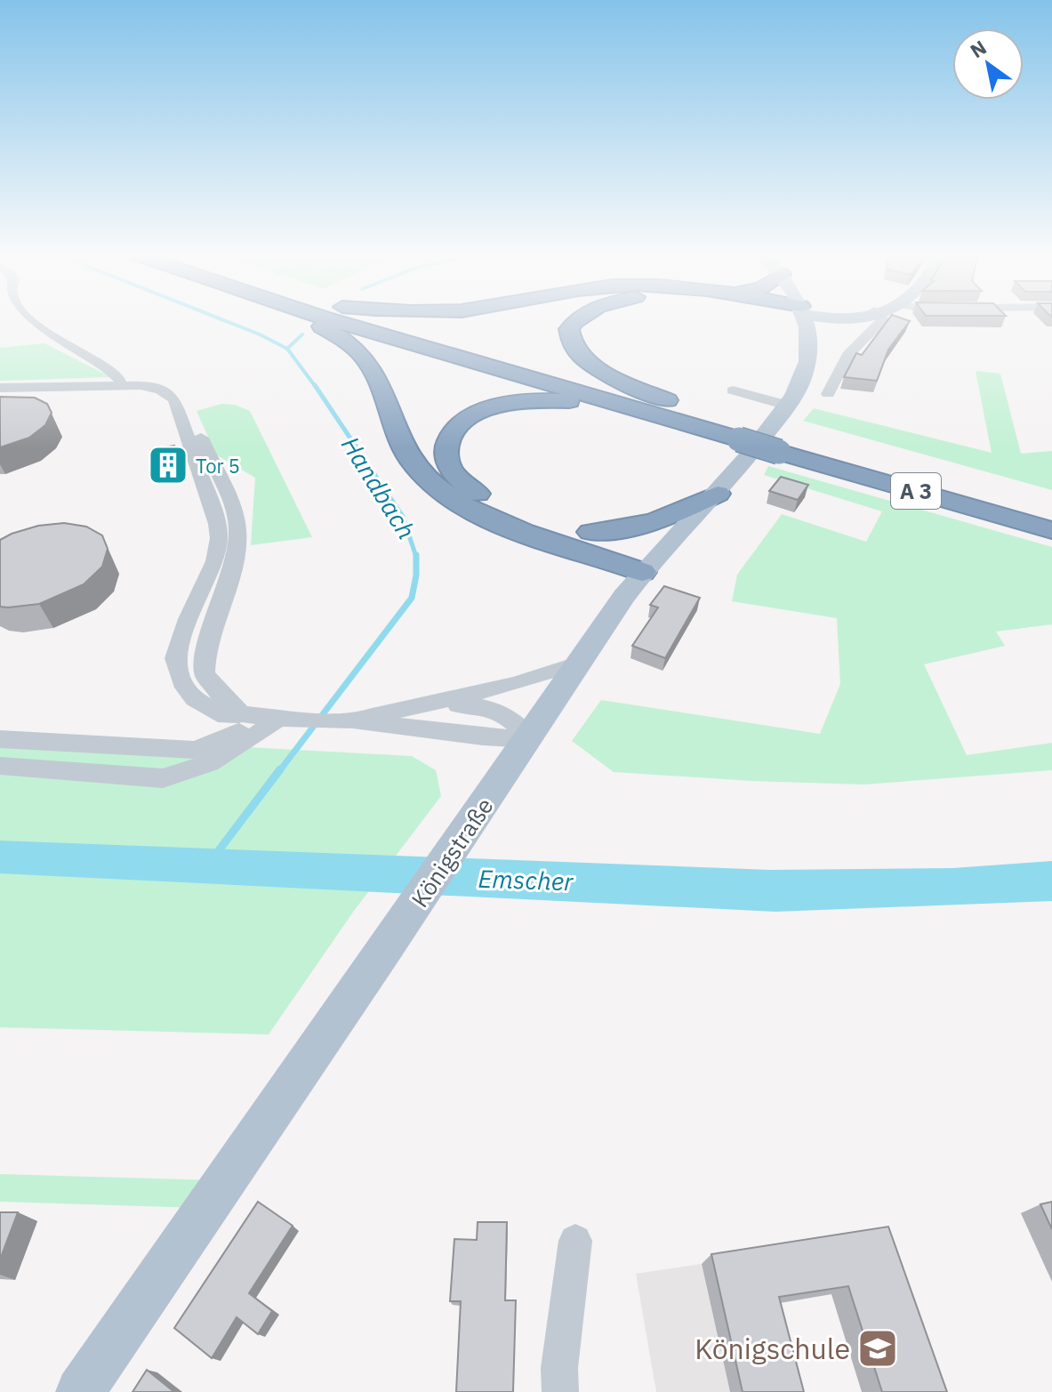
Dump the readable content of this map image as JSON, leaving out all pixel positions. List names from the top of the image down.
{
  "streets": {
    "highway": ["A 3"],
    "main road": ["Königstraße"]
  },
  "water": ["Handbach", "Emscher"],
  "places": {
    "building": ["Tor 5"],
    "school or university": ["Königschule"]
  },
  "north": "top left"
}
